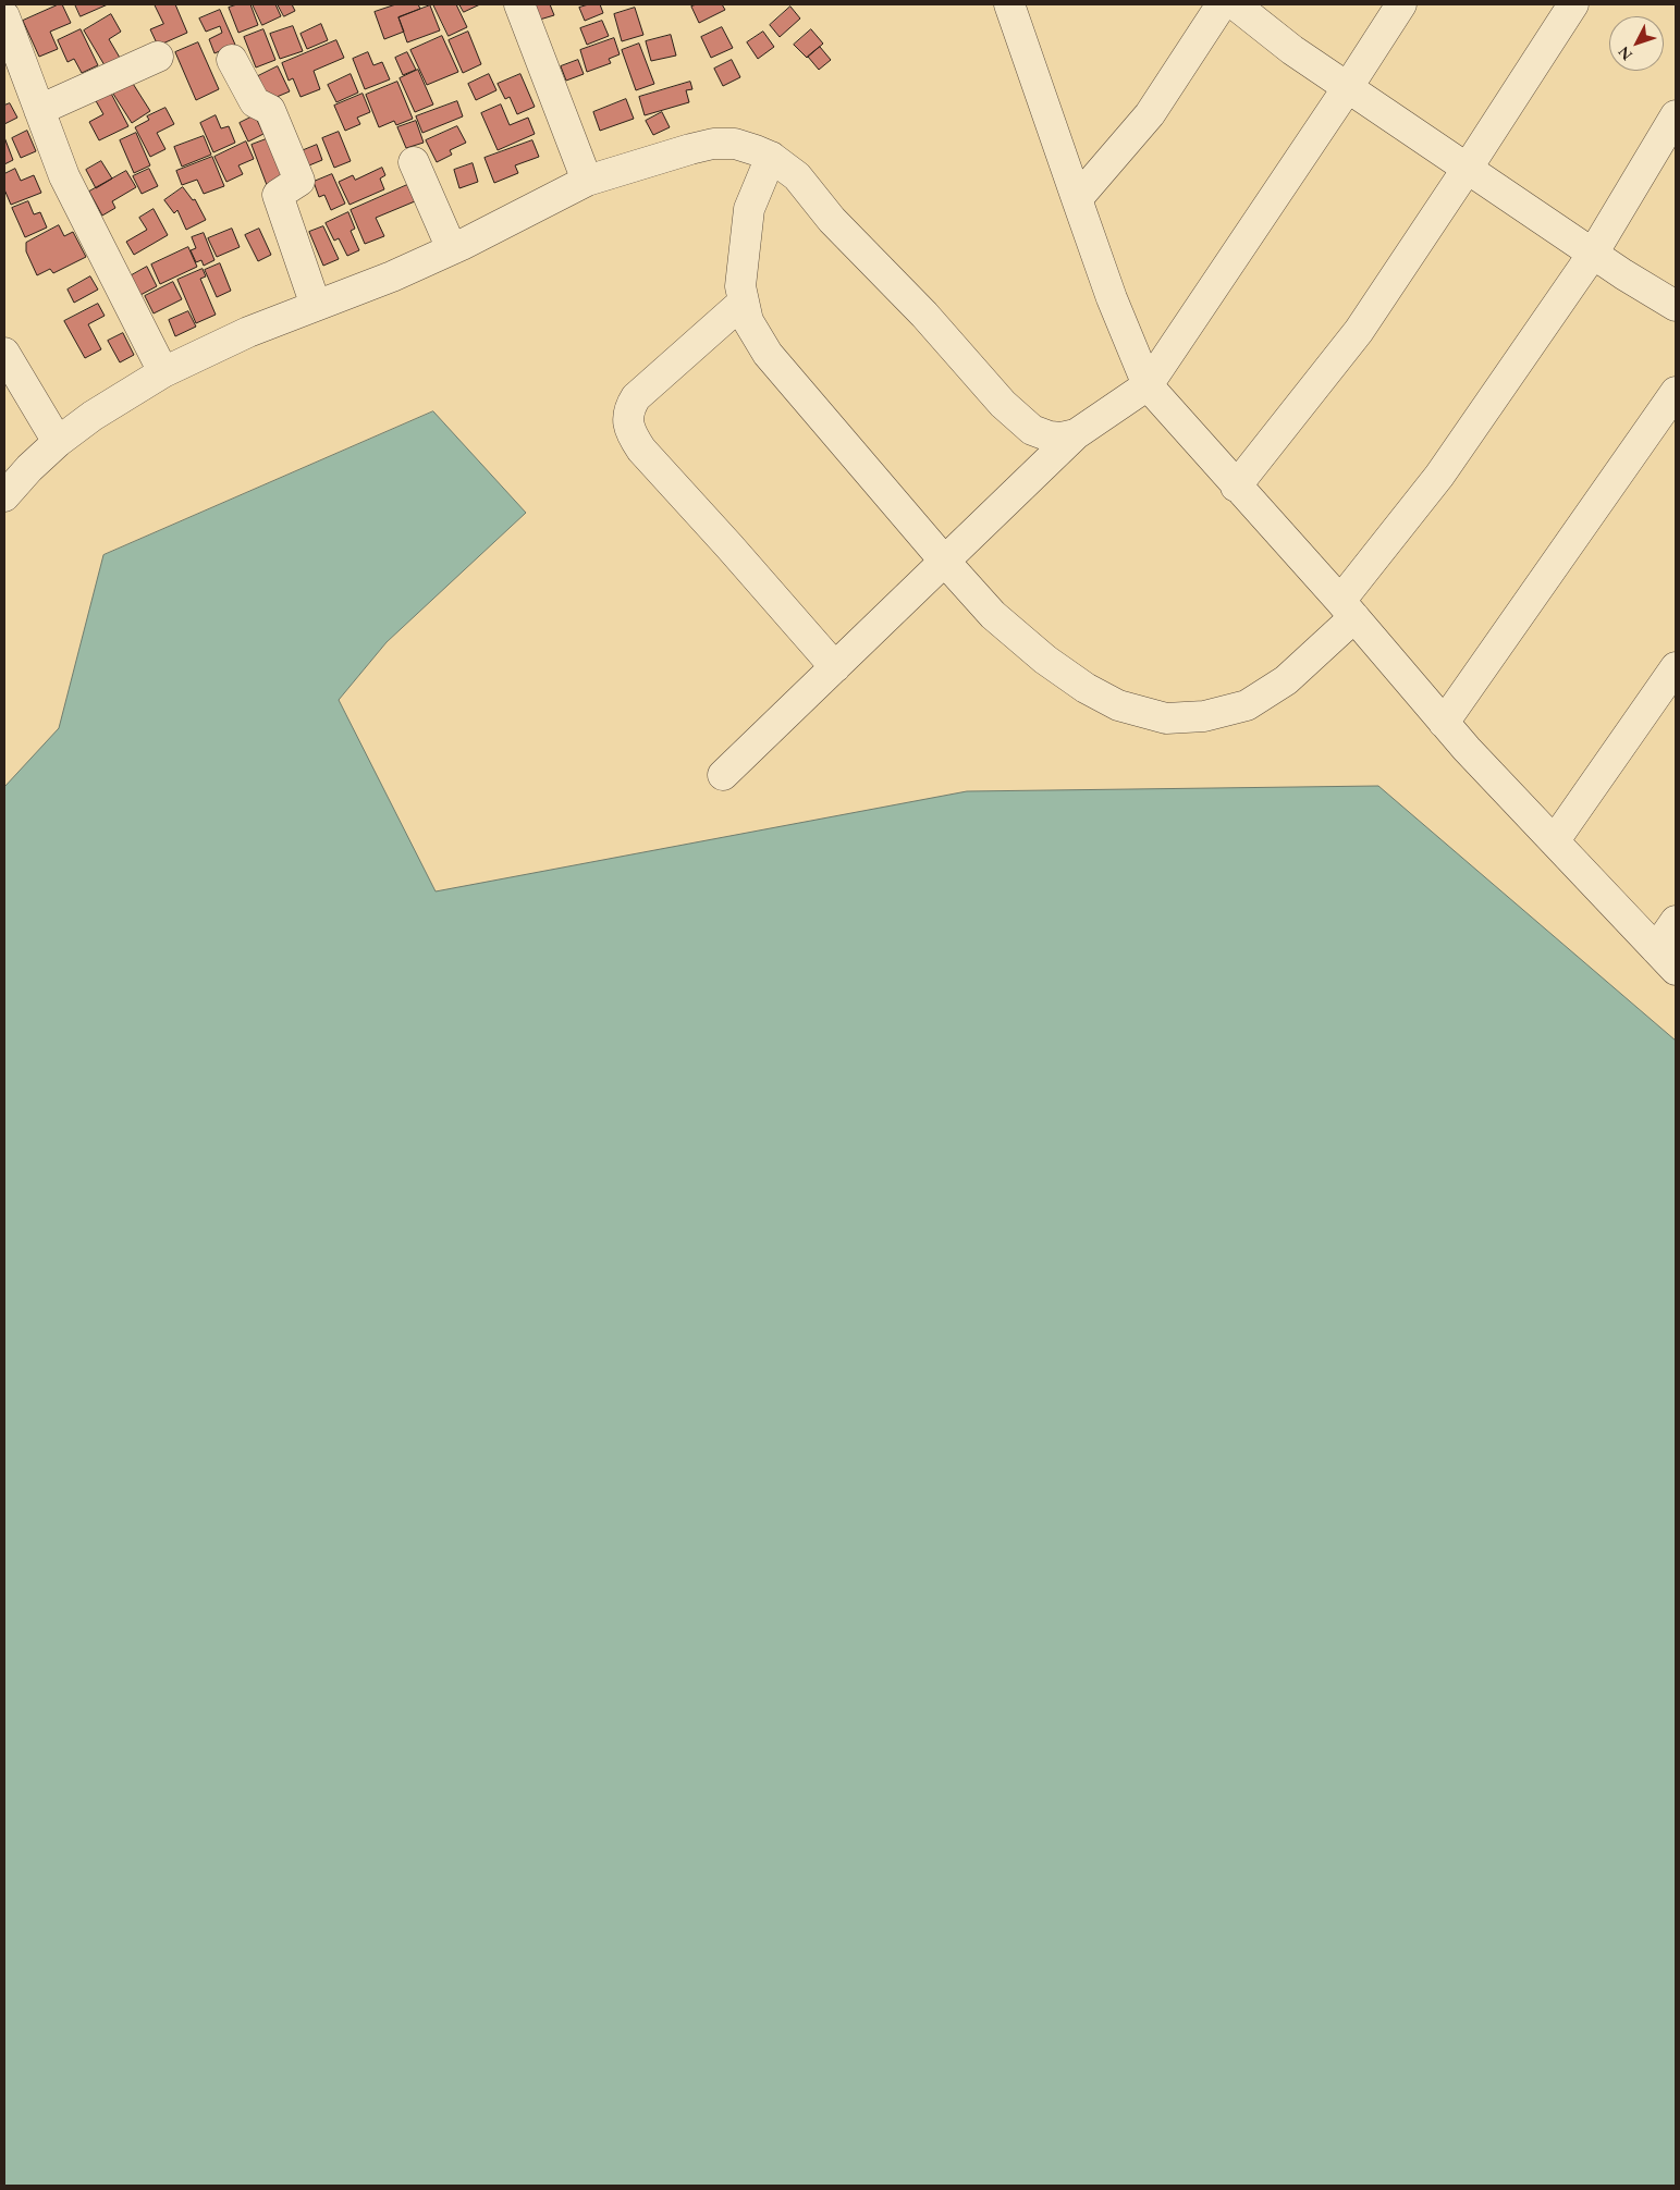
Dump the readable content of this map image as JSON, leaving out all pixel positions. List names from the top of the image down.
{
  "north": "bottom left"
}
